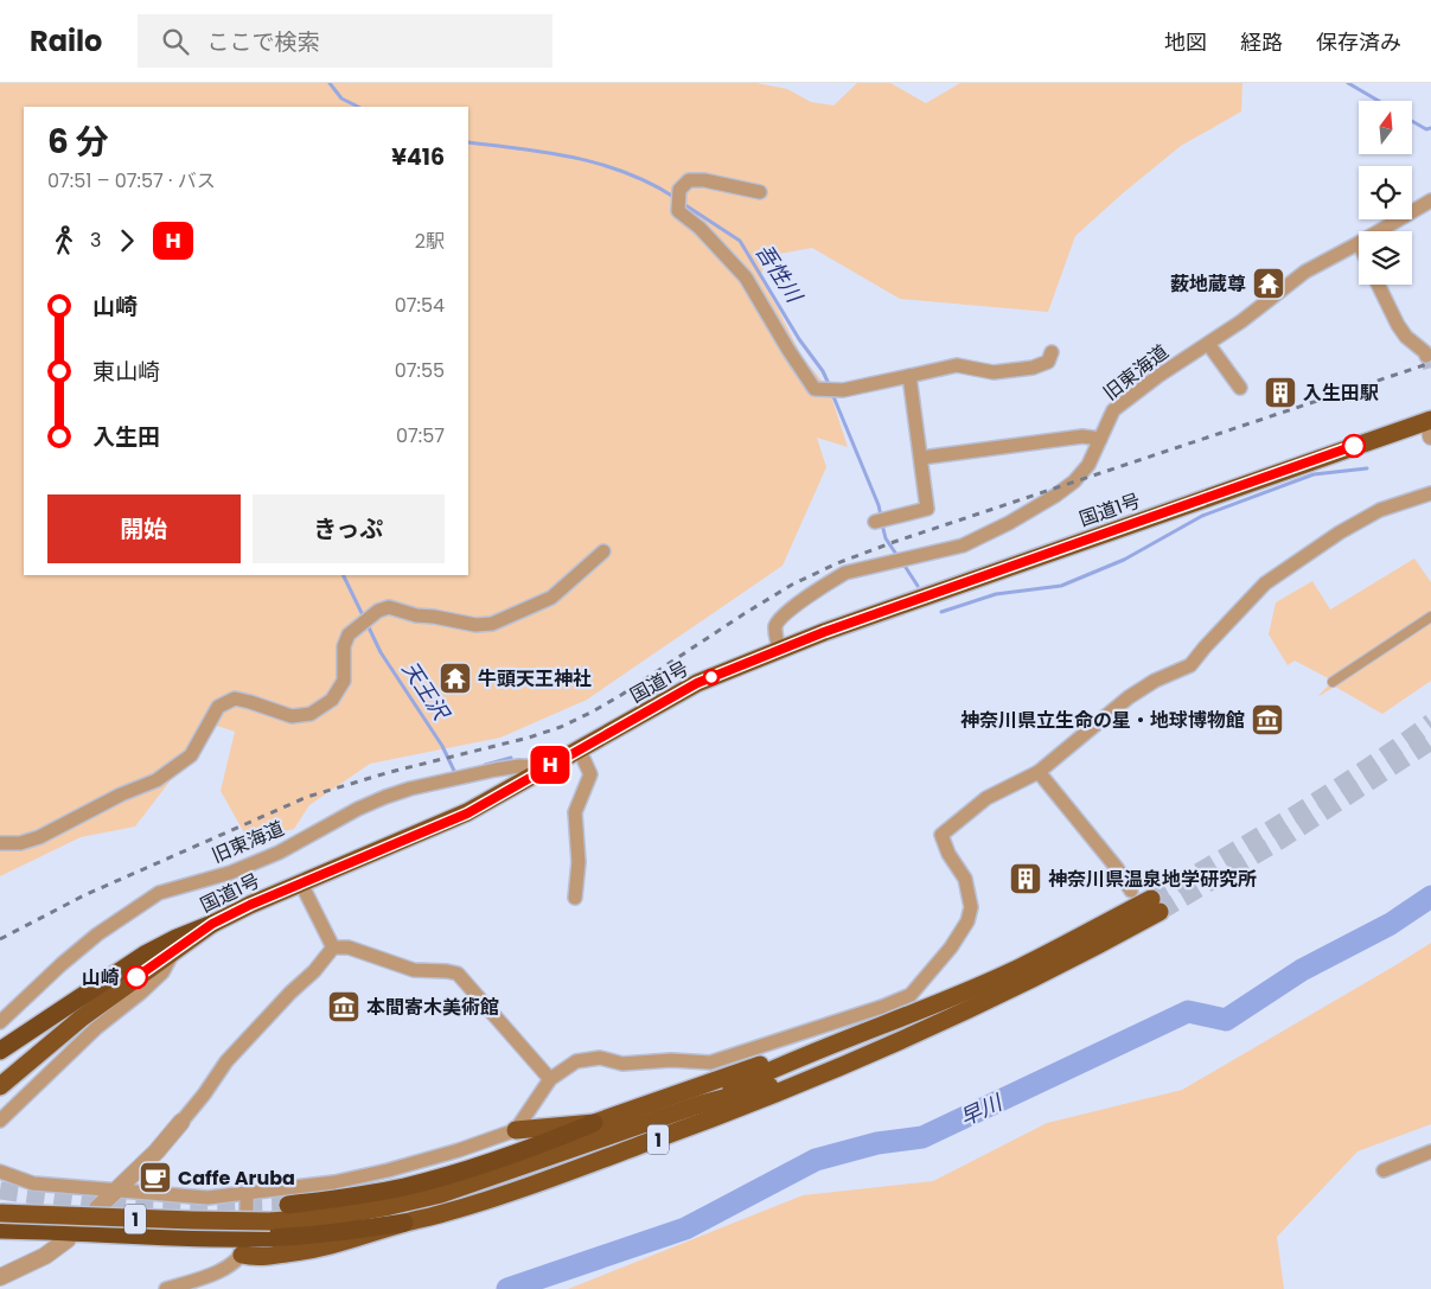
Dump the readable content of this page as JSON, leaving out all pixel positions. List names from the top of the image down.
{
  "streets": {
    "highway": ["国道1号", "1"],
    "street": ["旧東海道"]
  },
  "crossings": [
    ["旧東海道", "国道1号"]
  ],
  "water": ["吾性川", "天王沢", "早川"],
  "places": {
    "temple": ["薮地蔵尊", "牛頭天王神社"],
    "building": ["入生田駅", "神奈川県温泉地学研究所"],
    "museum": ["神奈川県立生命の星・地球博物館", "本間寄木美術館"],
    "other": ["山崎"],
    "cafe": ["Caffe Aruba"]
  },
  "lines": ["bus line H"],
  "north": "top",
  "page": {
    "header": "Railo",
    "search": "ここで検索",
    "nav": ["地図", "経路", "保存済み"],
    "on_map": "H",
    "heading": ["6 分", "07:51 – 07:57 · バス", "¥416"],
    "legs": ["3", "H", "2駅"],
    "list": [
      {
        "name": "山崎",
        "value": "07:54"
      },
      {
        "name": "東山崎",
        "value": "07:55"
      },
      {
        "name": "入生田",
        "value": "07:57"
      }
    ],
    "buttons": ["開始", "きっぷ"]
  }
}
